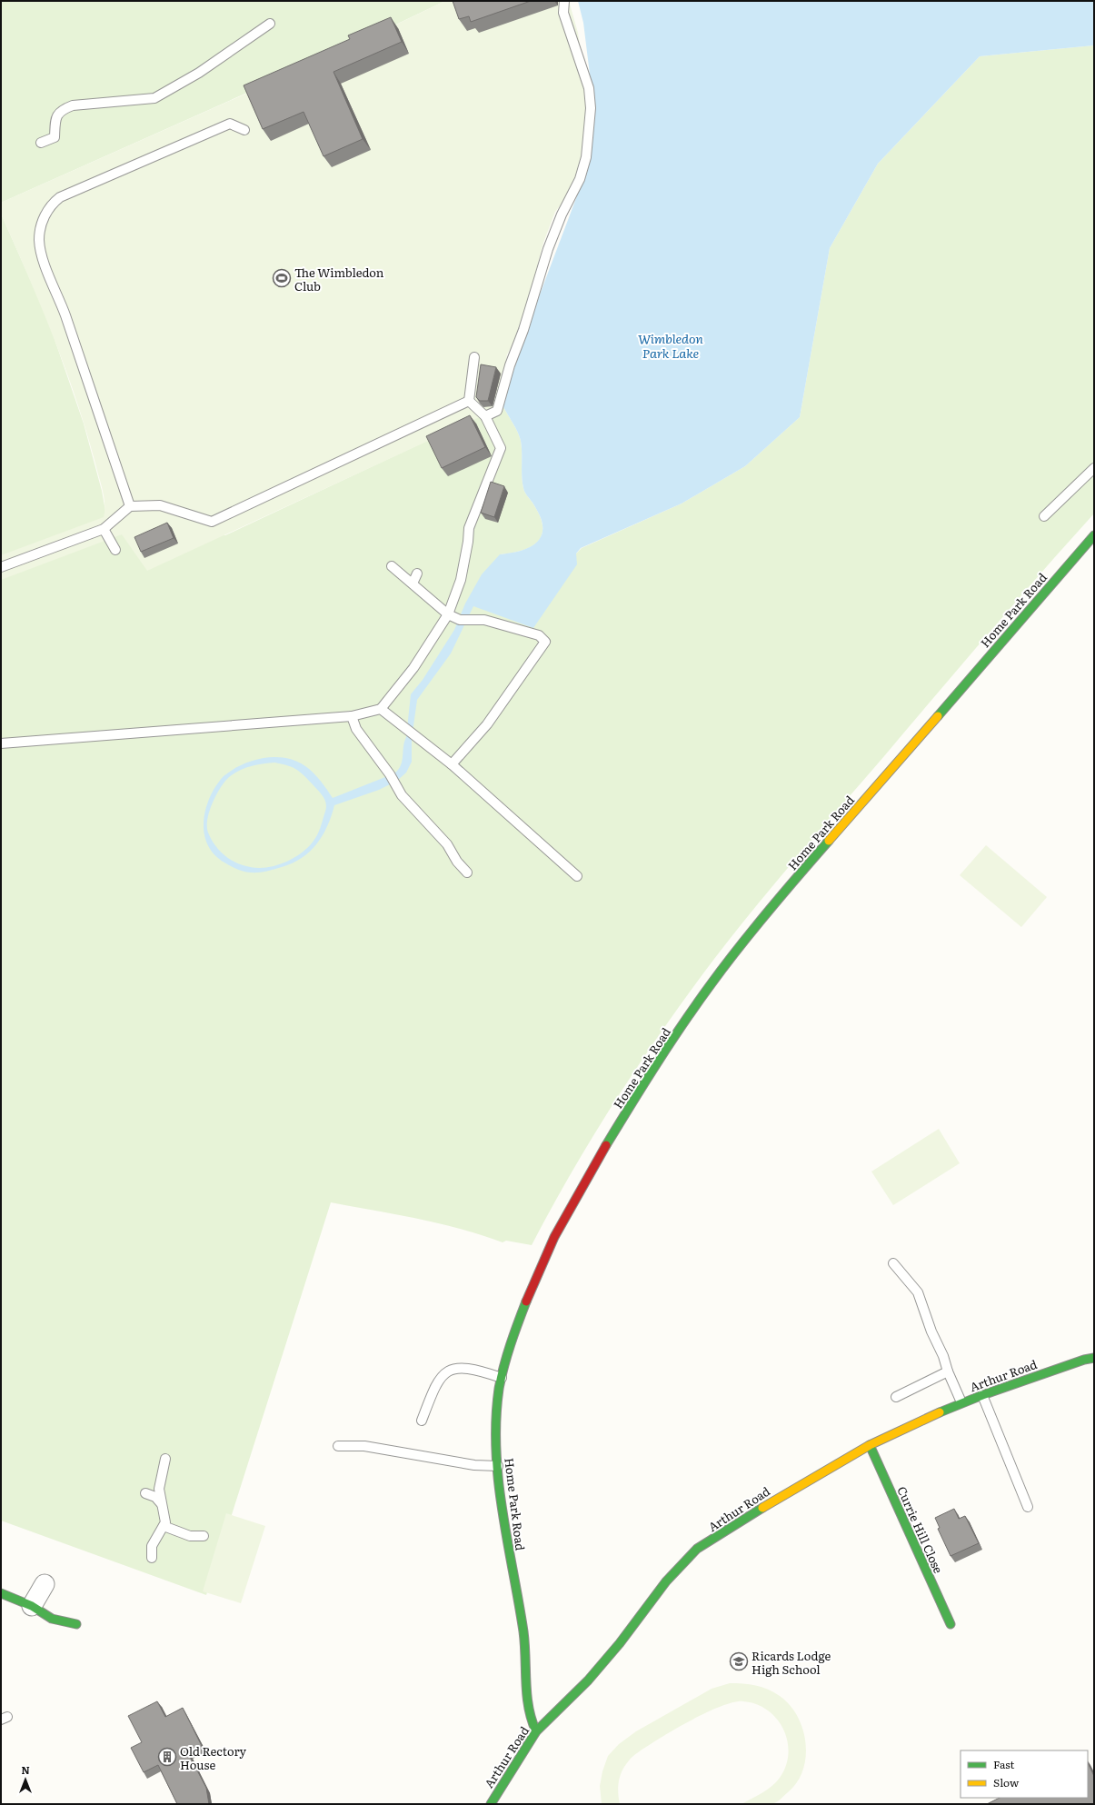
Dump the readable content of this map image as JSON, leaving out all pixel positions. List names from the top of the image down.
{
  "streets": {
    "street": ["Home Park Road", "Arthur Road", "Currie Hill Close"]
  },
  "crossings": [
    ["Home Park Road", "Arthur Road"],
    ["Arthur Road", "Currie Hill Close"]
  ],
  "water": ["Wimbledon Park Lake"],
  "places": {
    "sports": ["The Wimbledon Club"],
    "school or university": ["Ricards Lodge High School"],
    "building": ["Old Rectory House"]
  },
  "legend": ["Fast", "Slow"],
  "north": "top"
}
